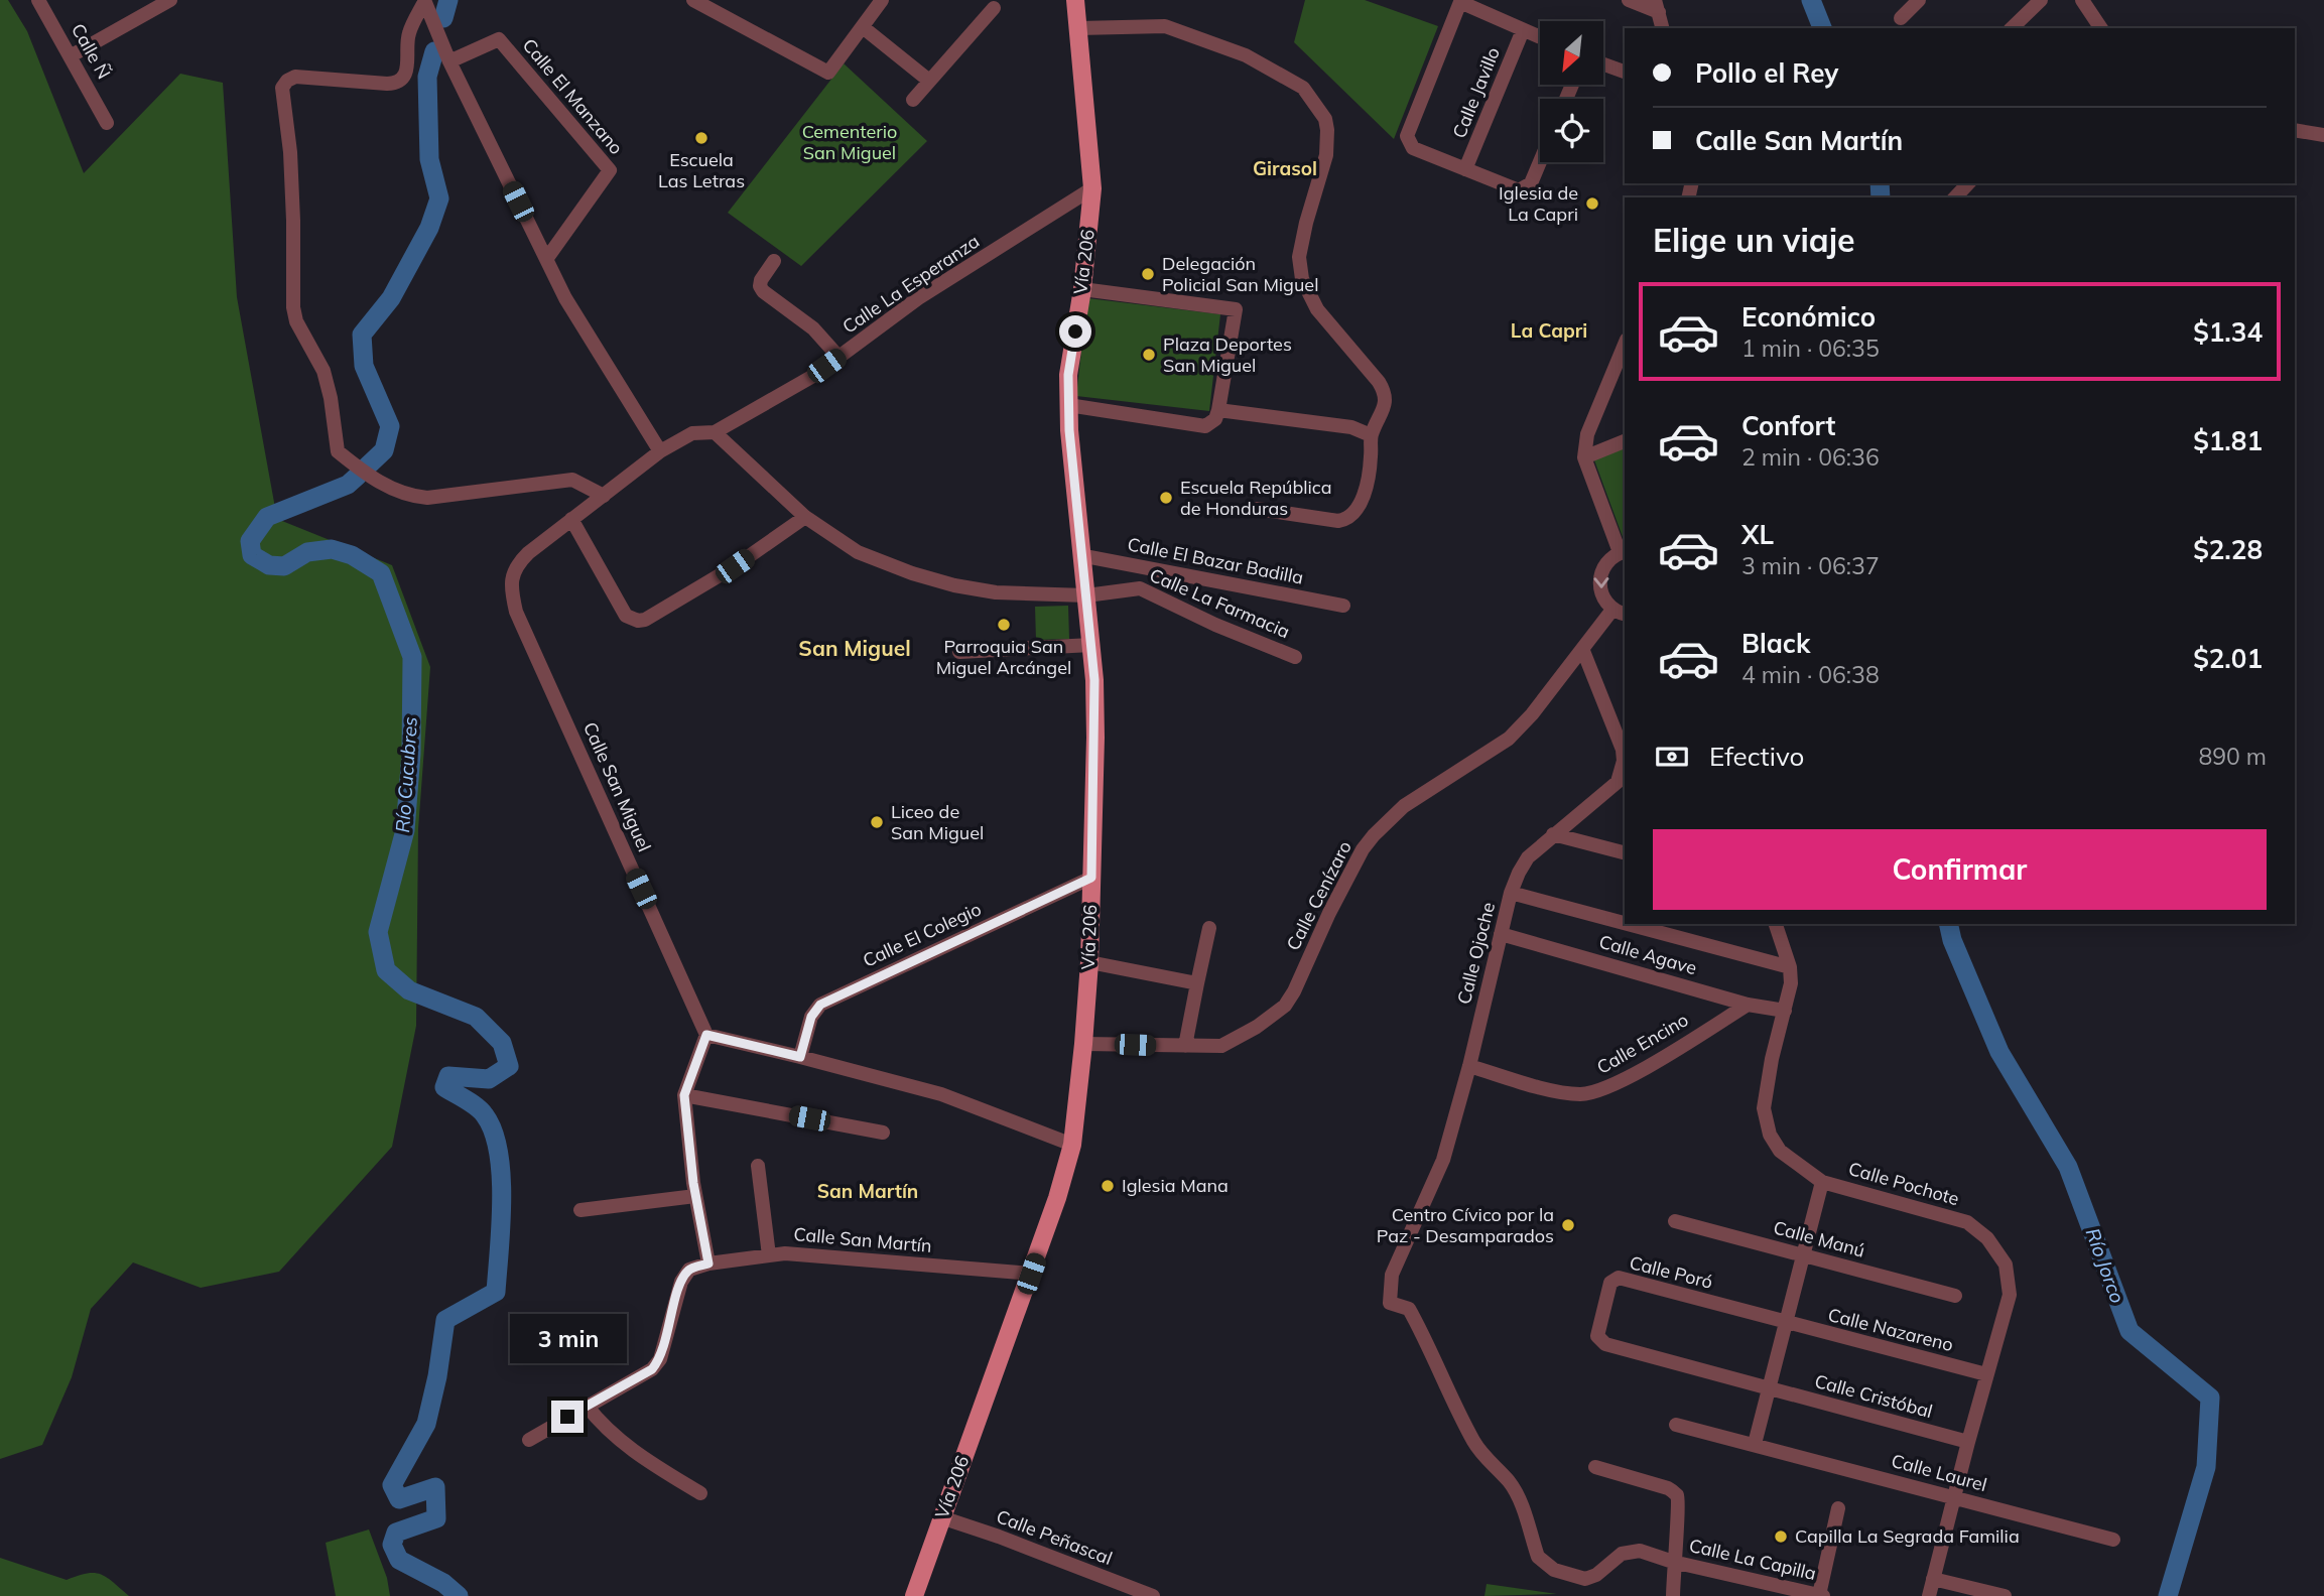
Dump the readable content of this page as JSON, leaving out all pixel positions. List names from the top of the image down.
{
  "streets": {
    "main road": ["Vía 206"],
    "street": [
      "Calle Ñ",
      "Calle Javillo",
      "Calle El Manzano",
      "Calle La Esperanza",
      "Calle El Bazar Badilla",
      "Calle La Farmacia",
      "Calle San Miguel",
      "Calle Cenízaro",
      "Calle El Colegio",
      "Calle Ojoche",
      "Calle Agave",
      "Calle Encino",
      "Calle Pochote",
      "Calle Manú",
      "Calle San Martín",
      "Calle Poró",
      "Calle Nazareno",
      "Calle Cristóbal",
      "Calle Laurel",
      "Calle Peñascal",
      "Calle La Capilla"
    ]
  },
  "crossings": [
    ["Vía 206", "Calle La Esperanza"],
    ["Vía 206", "Calle El Bazar Badilla"],
    ["Vía 206", "Calle La Farmacia"],
    ["Vía 206", "Calle Cenízaro"],
    ["Vía 206", "Calle El Colegio"],
    ["Vía 206", "Calle San Martín"],
    ["Vía 206", "Calle Peñascal"],
    ["Calle La Esperanza", "Calle La Farmacia"],
    ["Calle La Esperanza", "Calle San Miguel"],
    ["Calle Cenízaro", "Calle Ojoche"],
    ["Calle Ojoche", "Calle Agave"],
    ["Calle Ojoche", "Calle Encino"],
    ["Calle Ojoche", "Calle La Capilla"],
    ["Calle Agave", "Calle Encino"],
    ["Calle Agave", "Calle Pochote"],
    ["Calle Pochote", "Calle Nazareno"],
    ["Calle Pochote", "Calle Cristóbal"],
    ["Calle Pochote", "Calle Laurel"],
    ["Calle Poró", "Calle Nazareno"],
    ["Calle Poró", "Calle Cristóbal"]
  ],
  "districts": [
    "Girasol",
    "La Capri",
    "San Miguel",
    "San Martín"
  ],
  "water": ["Río Cucubres", "Río Jorco"],
  "parks": ["Cementerio San Miguel"],
  "places": [
    "Escuela Las Letras",
    "Iglesia de La Capri",
    "Delegación Policial San Miguel",
    "Plaza Deportes San Miguel",
    "Escuela República de Honduras",
    "Parroquia San Miguel Arcángel",
    "Liceo de San Miguel",
    "Iglesia Mana",
    "Centro Cívico por la Paz - Desamparados",
    "Capilla La Segrada Familia"
  ],
  "north": "bottom left",
  "page": {
    "banner": ["Pollo el Rey", "Calle San Martín"],
    "heading": "Elige un viaje",
    "list": [
      {
        "name": "Económico",
        "note": "1 min · 06:35",
        "value": "$1.34"
      },
      {
        "name": "Confort",
        "note": "2 min · 06:36",
        "value": "$1.81"
      },
      {
        "name": "XL",
        "note": "3 min · 06:37",
        "value": "$2.28"
      },
      {
        "name": "Black",
        "note": "4 min · 06:38",
        "value": "$2.01"
      }
    ],
    "pay": ["Efectivo", "890 m"],
    "buttons": "Confirmar",
    "bubble": "3 min"
  }
}
